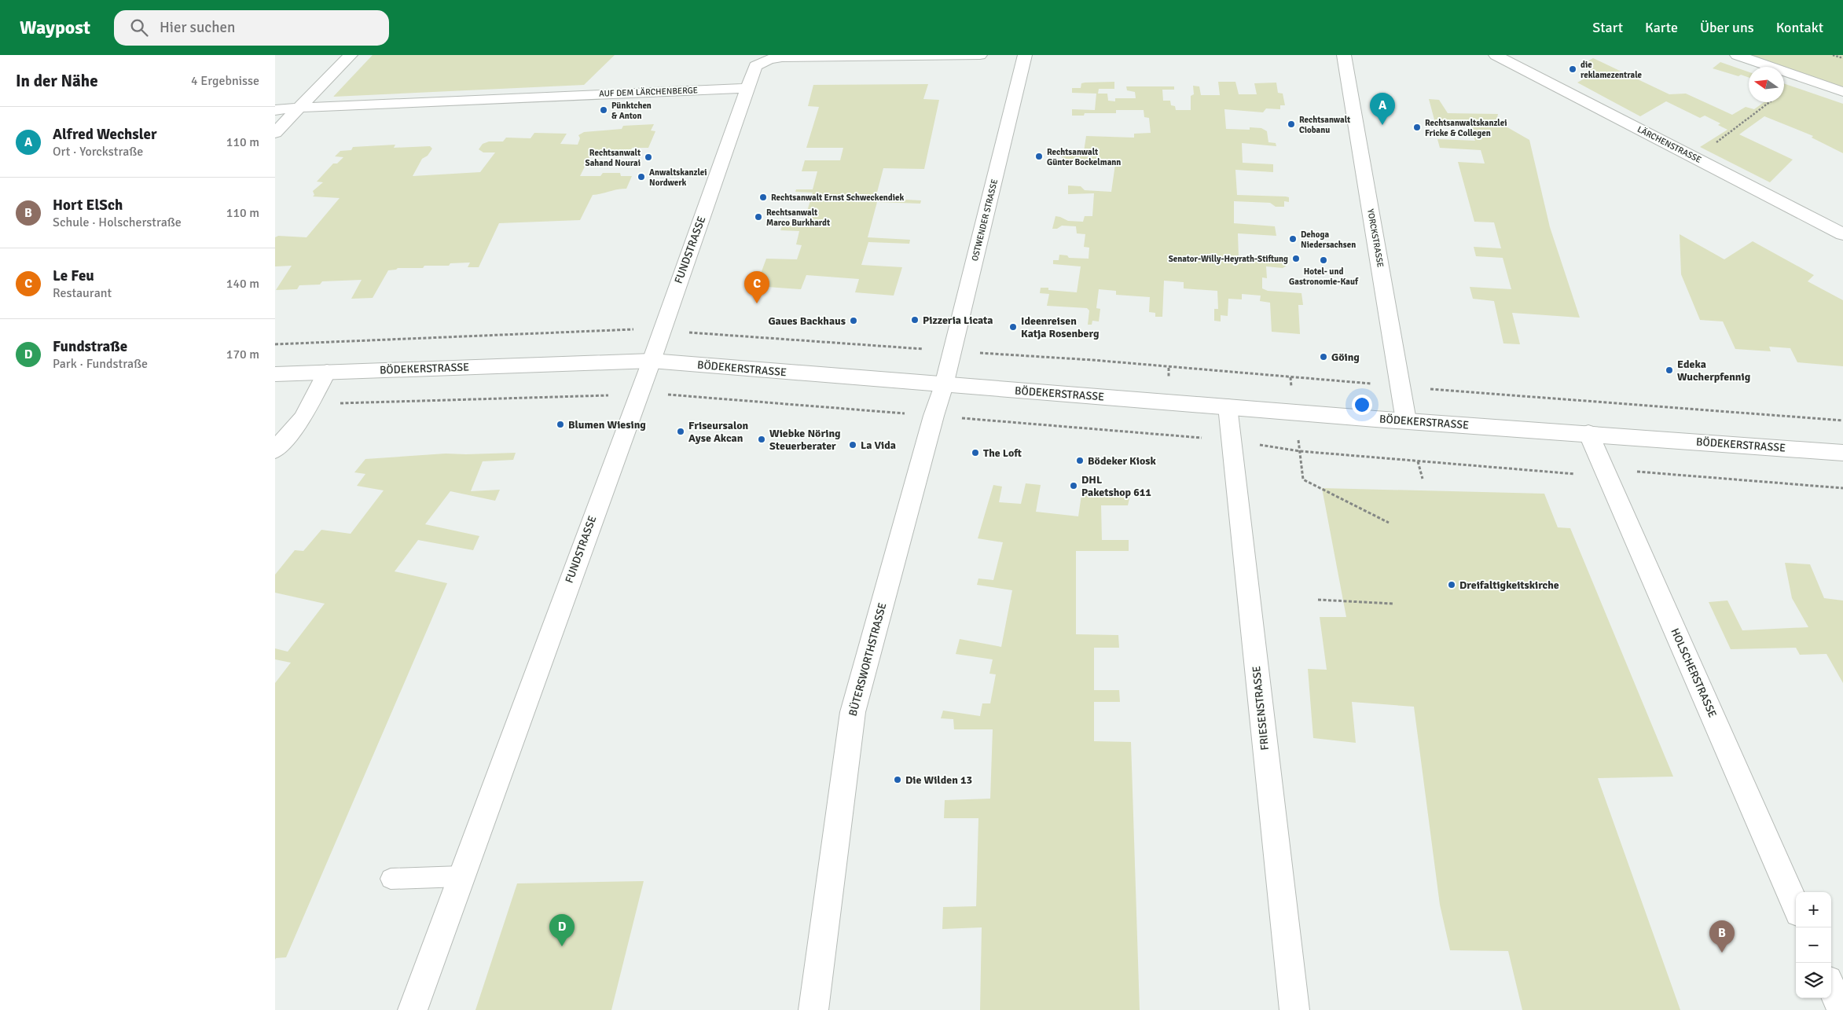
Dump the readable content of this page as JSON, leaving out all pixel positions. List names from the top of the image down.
{
  "streets": {
    "street": [
      "AUF DEM LÄRCHENBERGE",
      "LÄRCHENSTRASSE",
      "OSTWENDER STRASSE",
      "YORCKSTRASSE",
      "FUNDSTRASSE",
      "BÖDEKERSTRASSE",
      "BÜTERSWORTHSTRASSE",
      "HOLSCHERSTRASSE",
      "FRIESENSTRASSE"
    ]
  },
  "crossings": [
    ["AUF DEM LÄRCHENBERGE", "FUNDSTRASSE"],
    ["OSTWENDER STRASSE", "BÖDEKERSTRASSE"],
    ["OSTWENDER STRASSE", "BÜTERSWORTHSTRASSE"],
    ["YORCKSTRASSE", "BÖDEKERSTRASSE"],
    ["FUNDSTRASSE", "BÖDEKERSTRASSE"],
    ["BÖDEKERSTRASSE", "BÜTERSWORTHSTRASSE"],
    ["BÖDEKERSTRASSE", "HOLSCHERSTRASSE"],
    ["BÖDEKERSTRASSE", "FRIESENSTRASSE"]
  ],
  "places": [
    "die reklamezentrale",
    "Pünktchen & Anton",
    "Rechtsanwalt Ciobanu",
    "Rechtsanwaltskanzlei Fricke & Collegen",
    "Rechtsanwalt Günter Bockelmann",
    "Rechtsanwalt Sahand Nourai",
    "Anwaltskanzlei Nordwerk",
    "Rechtsanwalt Ernst Schweckendiek",
    "Rechtsanwalt Marco Burkhardt",
    "Dehoga Niedersachsen",
    "Senator-Willy-Heyrath-Stiftung",
    "Hotel- und Gastronomie-Kauf",
    "Pizzeria Licata",
    "Gaues Backhaus",
    "Ideenreisen Katja Rosenberg",
    "Göing",
    "Edeka Wucherpfennig",
    "Blumen Wiesing",
    "Friseursalon Ayse Akcan",
    "Wiebke Nöring Steuerberater",
    "La Vida",
    "The Loft",
    "Bödeker Kiosk",
    "DHL Paketshop 611",
    "Dreifaltigkeitskirche",
    "Die Wilden 13"
  ],
  "north": "left",
  "page": {
    "header": "Waypost",
    "search": "Hier suchen",
    "nav": [
      "Start",
      "Karte",
      "Über uns",
      "Kontakt"
    ],
    "heading": ["In der Nähe", "4 Ergebnisse"],
    "pins": [
      "A",
      "C",
      "D",
      "B"
    ],
    "list": [
      {
        "mark": "A",
        "name": "Alfred Wechsler",
        "note": "Ort · Yorckstraße",
        "value": "110 m"
      },
      {
        "mark": "B",
        "name": "Hort ElSch",
        "note": "Schule · Holscherstraße",
        "value": "110 m"
      },
      {
        "mark": "C",
        "name": "Le Feu",
        "note": "Restaurant",
        "value": "140 m"
      },
      {
        "mark": "D",
        "name": "Fundstraße",
        "note": "Park · Fundstraße",
        "value": "170 m"
      }
    ],
    "map_buttons": ["+", "−"]
  }
}
